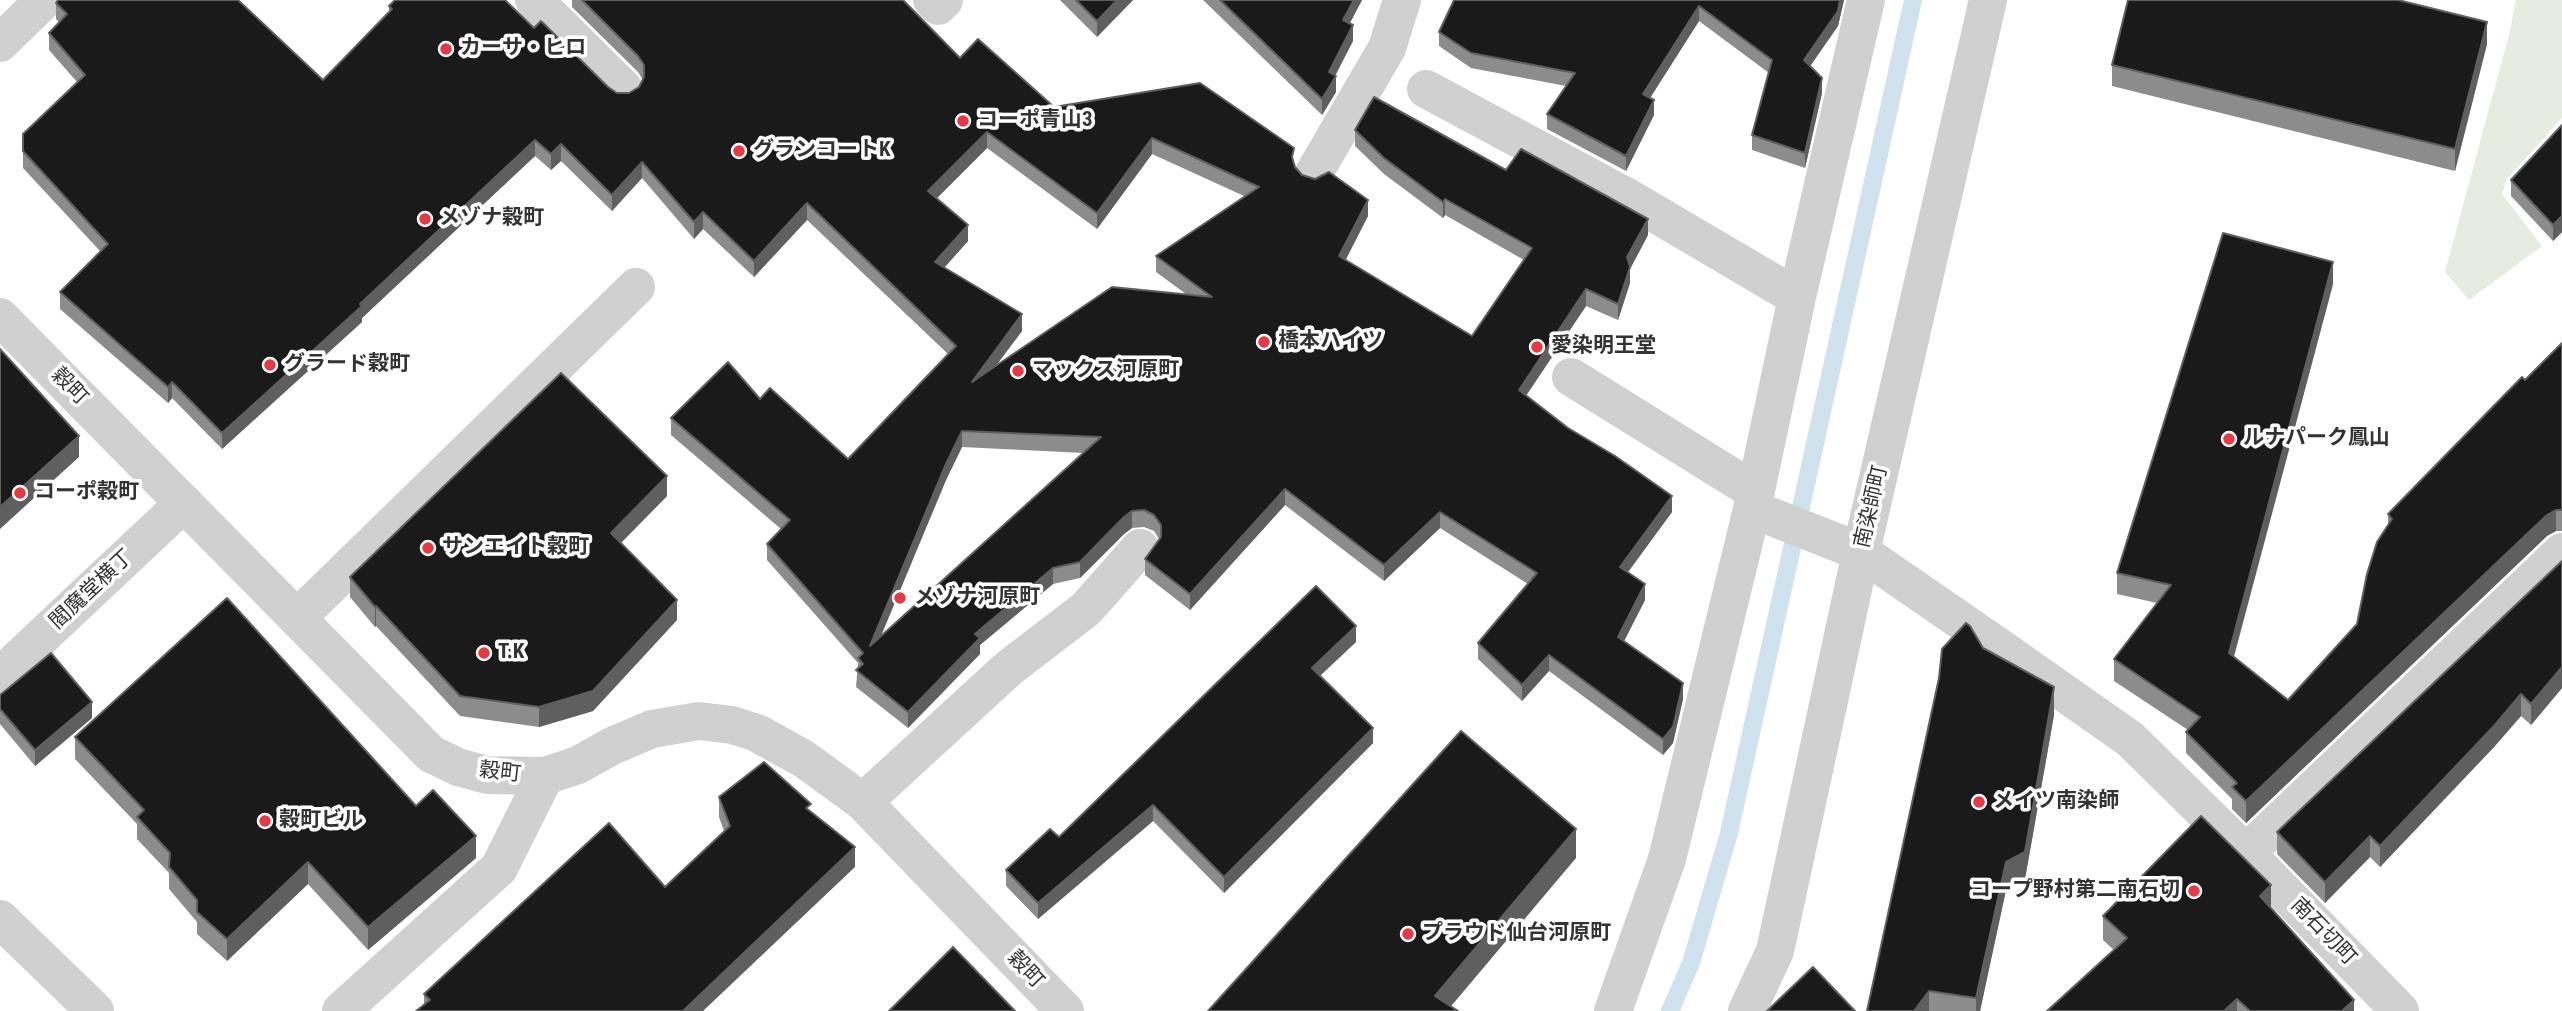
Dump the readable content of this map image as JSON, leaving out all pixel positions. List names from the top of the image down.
{
  "streets": {
    "street": [
      "穀町",
      "南染師町",
      "閻魔堂横丁",
      "南石切町"
    ]
  },
  "crossings": [
    ["穀町", "閻魔堂横丁"],
    ["南染師町", "南石切町"]
  ],
  "places": [
    "カーサ・ヒロ",
    "コーポ青山3",
    "グランコートK",
    "メゾナ穀町",
    "橋本ハイツ",
    "愛染明王堂",
    "グラード穀町",
    "マックス河原町",
    "ルナパーク鳳山",
    "コーポ穀町",
    "サンエイト穀町",
    "メゾナ河原町",
    "T.K",
    "メイツ南染師",
    "穀町ビル",
    "コープ野村第二南石切",
    "プラウド仙台河原町"
  ]
}
